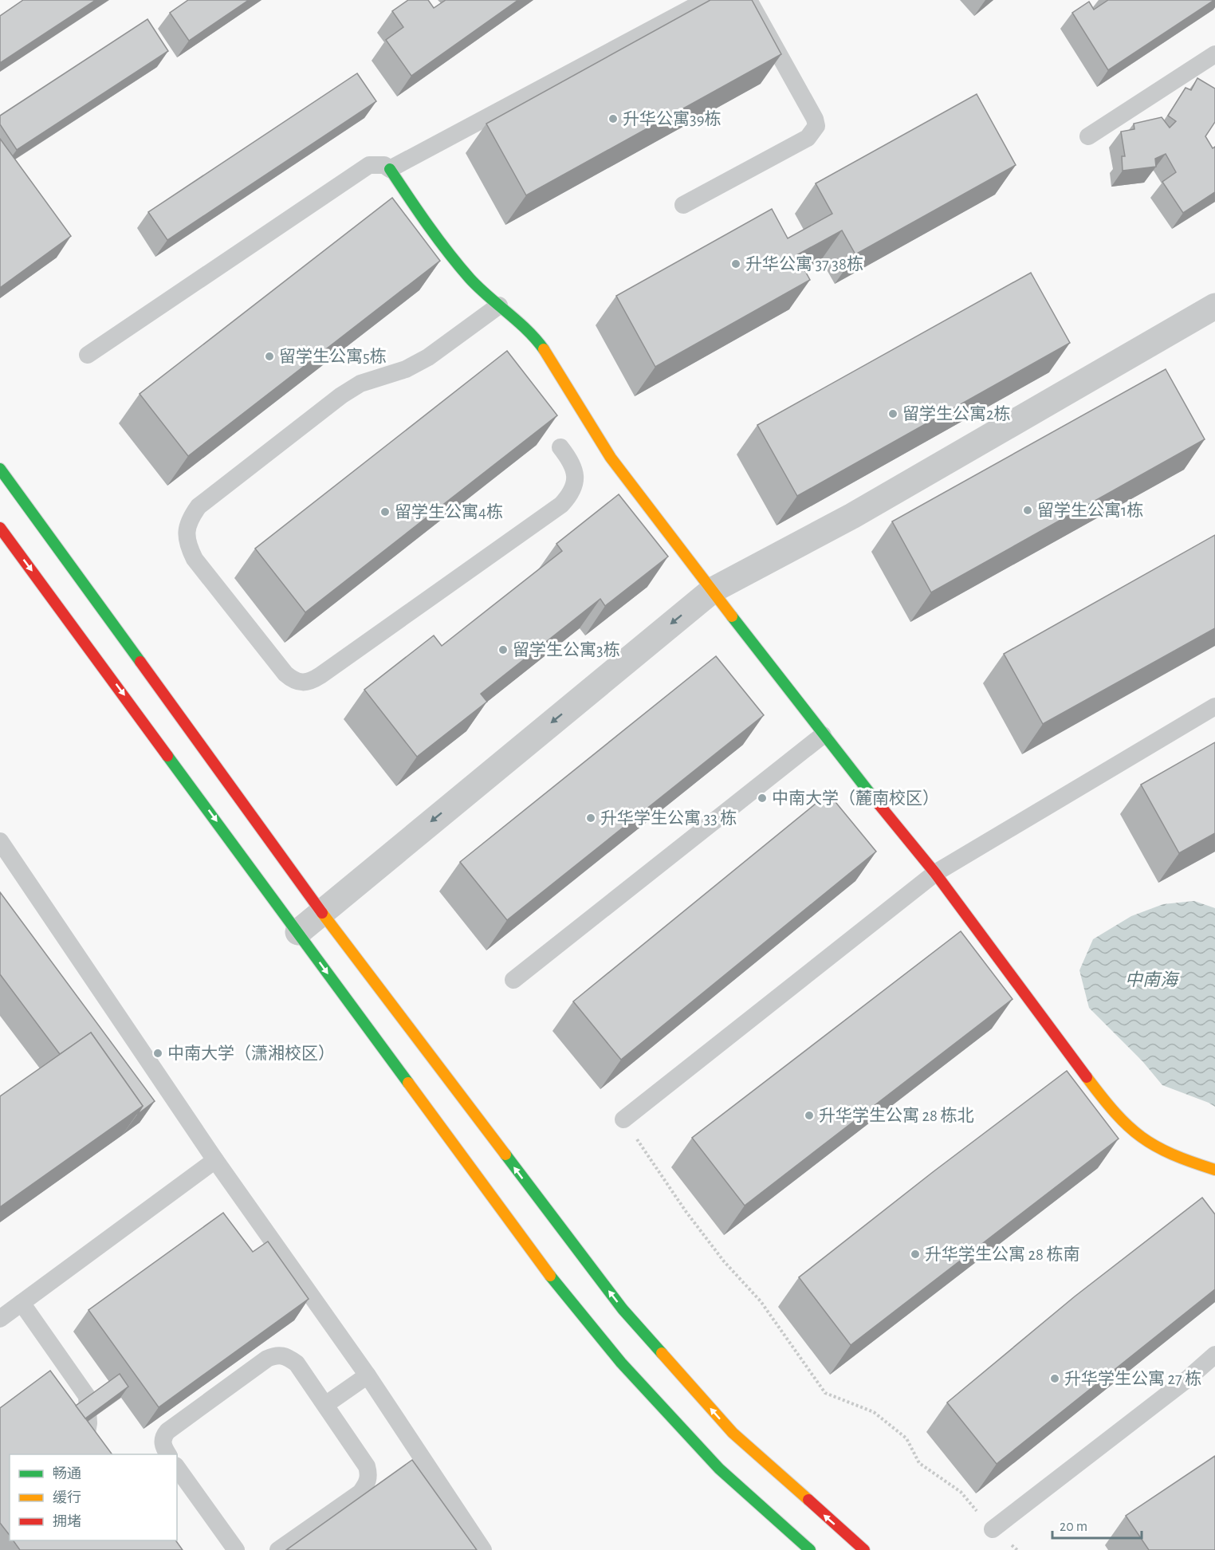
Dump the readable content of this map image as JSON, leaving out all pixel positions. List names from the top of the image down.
{
  "water": ["中南海"],
  "places": [
    "升华公寓39栋",
    "升华公寓 37 38栋",
    "留学生公寓5栋",
    "留学生公寓2栋",
    "留学生公寓1栋",
    "留学生公寓4栋",
    "留学生公寓3栋",
    "中南大学（麓南校区）",
    "升华学生公寓 33 栋",
    "中南大学（潇湘校区）",
    "升华学生公寓 28 栋北",
    "升华学生公寓 28 栋南",
    "升华学生公寓 27 栋"
  ],
  "legend": ["畅通", "缓行", "拥堵"],
  "scale_bar": "20 m"
}
